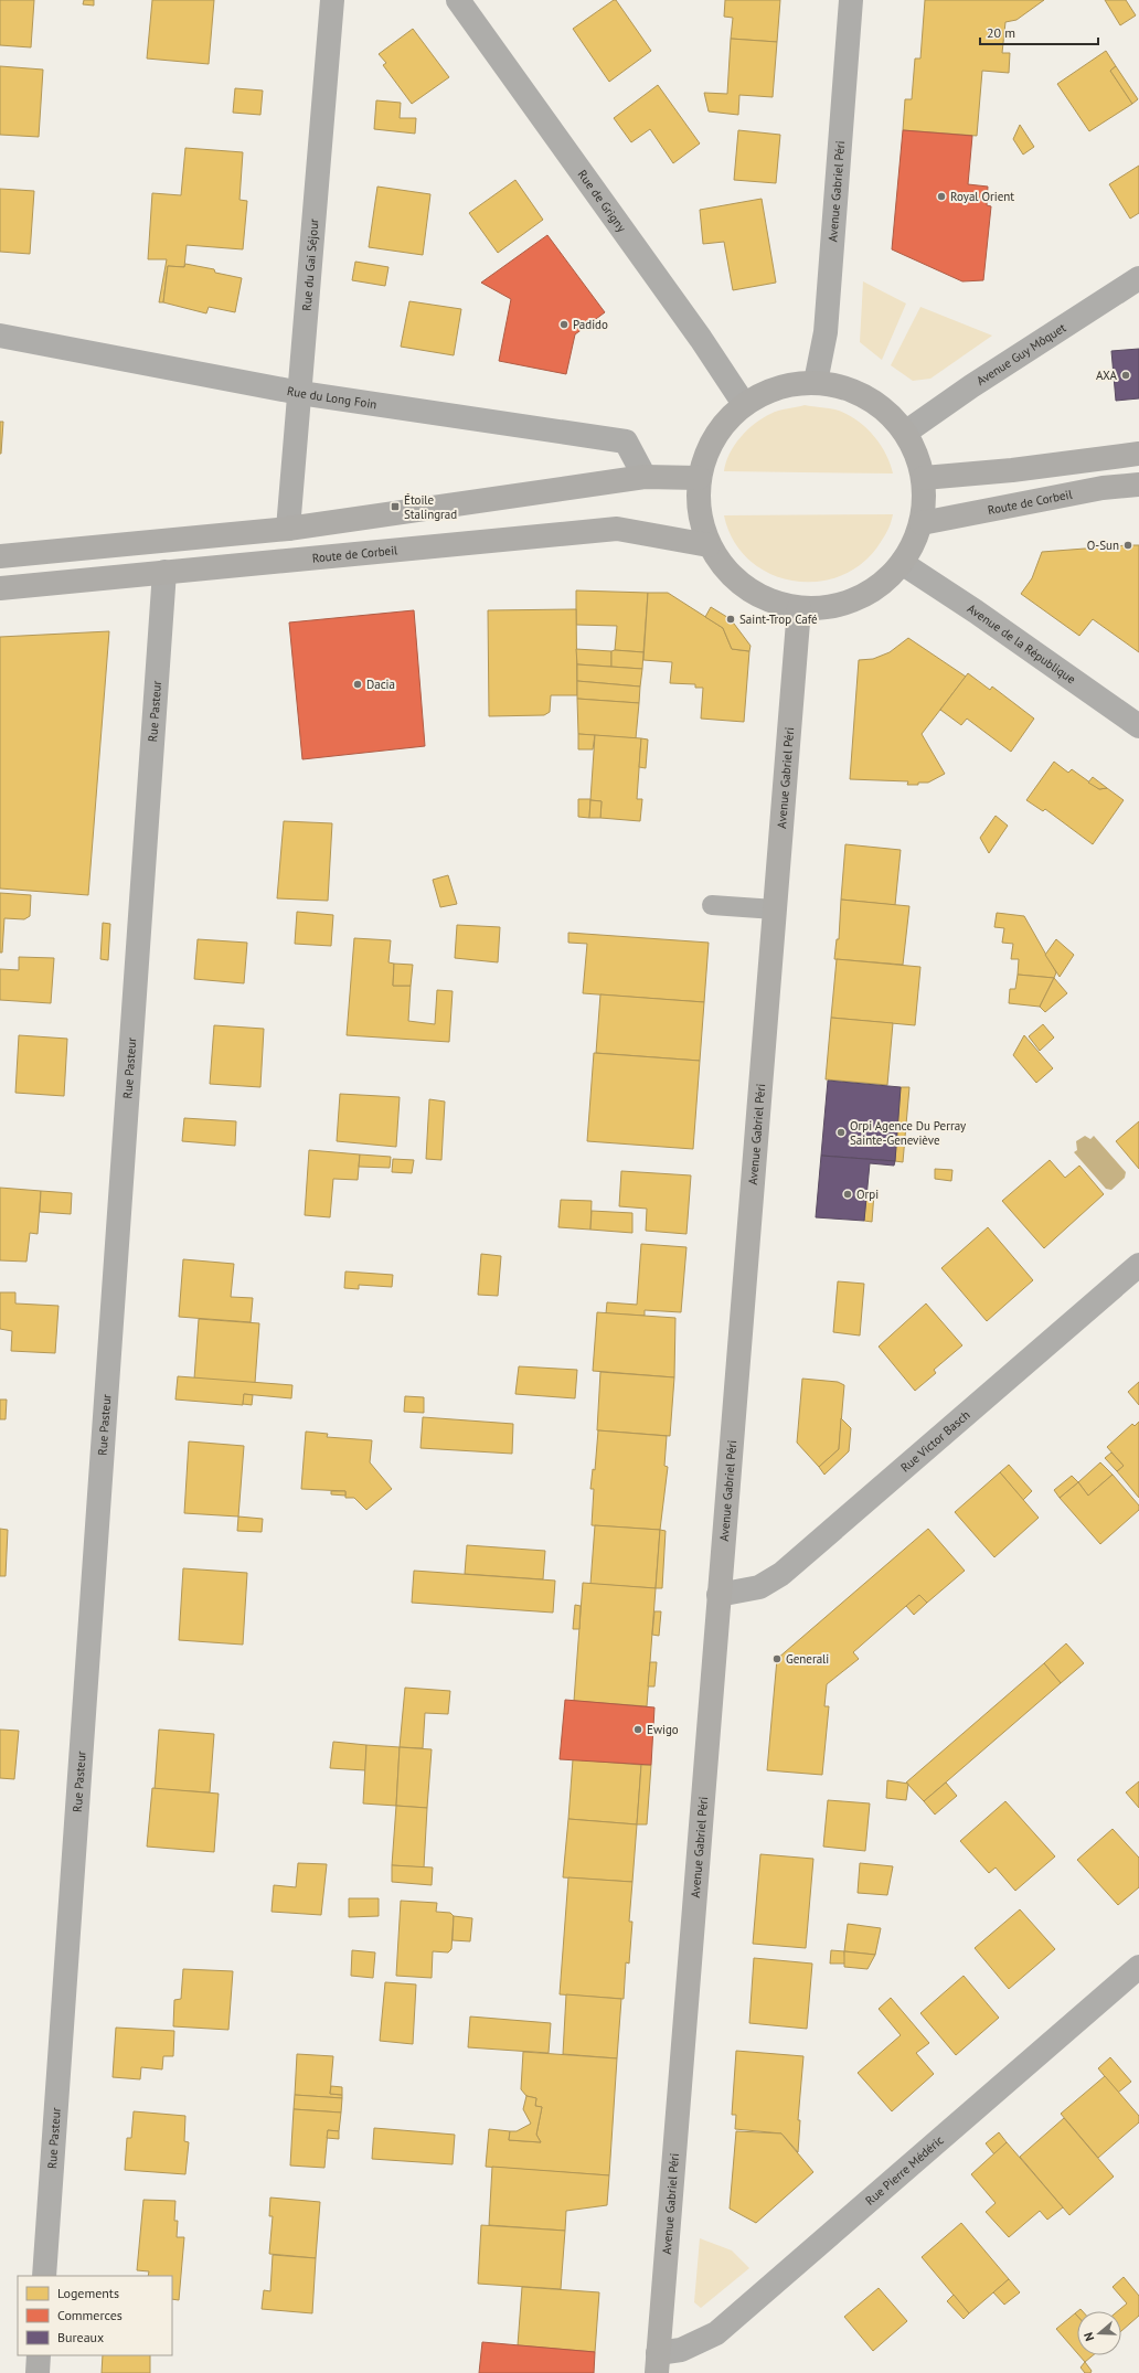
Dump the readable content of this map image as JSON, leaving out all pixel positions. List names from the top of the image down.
{
  "streets": {
    "main road": ["Avenue Gabriel Péri", "Route de Corbeil"],
    "street": [
      "Rue de Grigny",
      "Rue du Gai Séjour",
      "Avenue Guy Môquet",
      "Rue du Long Foin",
      "Avenue de la République",
      "Rue Pasteur",
      "Rue Victor Basch",
      "Rue Pierre Médéric"
    ]
  },
  "crossings": [
    ["Avenue Gabriel Péri", "Rue Victor Basch"],
    ["Avenue Gabriel Péri", "Rue Pierre Médéric"],
    ["Rue du Gai Séjour", "Rue du Long Foin"],
    ["Route de Corbeil", "Rue Pasteur"]
  ],
  "places": {
    "other": [
      "Royal Orient",
      "Padido",
      "AXA",
      "O-Sun",
      "Saint-Trop Café",
      "Dacia",
      "Orpi Agence Du Perray Sainte-Geneviève",
      "Orpi",
      "Generali",
      "Ewigo"
    ],
    "transit": ["Étoile Stalingrad"]
  },
  "legend": ["Logements", "Commerces", "Bureaux"],
  "scale_bar": "20 m",
  "north": "left"
}
